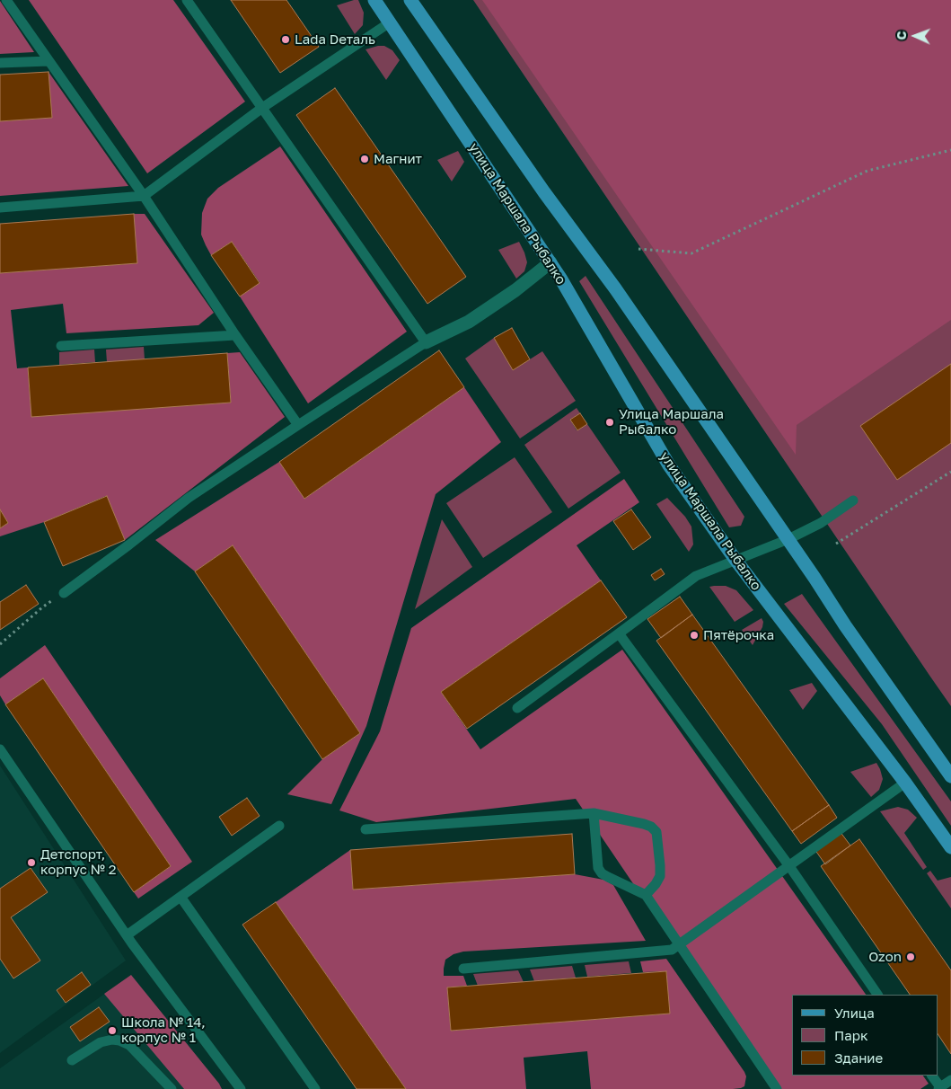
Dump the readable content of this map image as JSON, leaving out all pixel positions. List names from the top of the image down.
{
  "streets": {
    "main road": ["улица Маршала Рыбалко"]
  },
  "places": [
    "Lada Dеталь",
    "Магнит",
    "Улица Маршала Рыбалко",
    "Пятёрочка",
    "Детспорт, корпус № 2",
    "Ozon",
    "Школа № 14, корпус № 1"
  ],
  "legend": ["Улица", "Парк", "Здание"],
  "north": "left"
}
